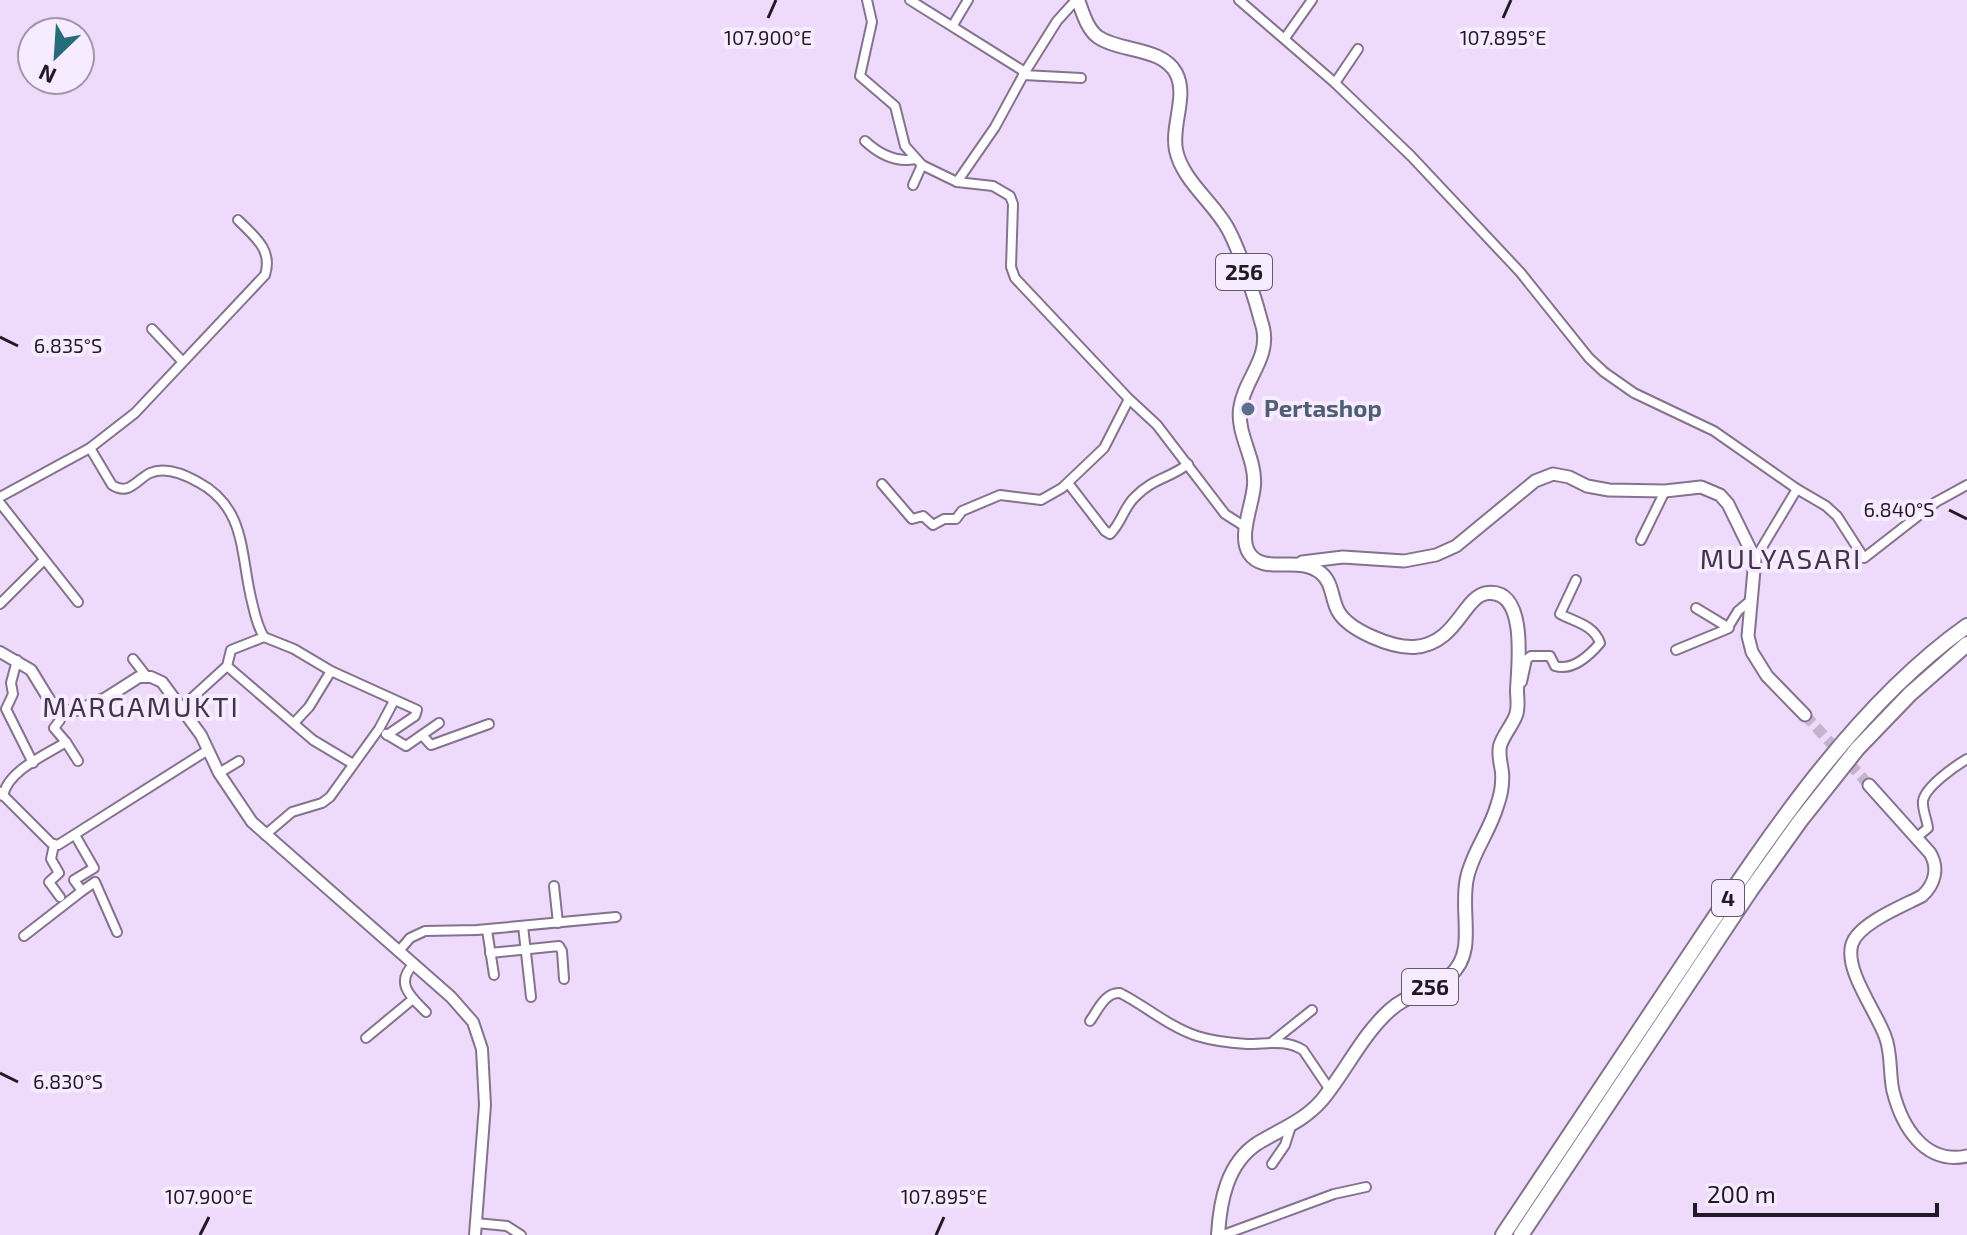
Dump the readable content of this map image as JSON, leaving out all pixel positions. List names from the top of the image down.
{
  "streets": {
    "highway": ["4"],
    "main road": ["256"]
  },
  "districts": ["MULYASARI", "MARGAMUKTI"],
  "places": ["Pertashop"],
  "scale_bar": "200 m",
  "north": "bottom left",
  "coordinates": [
    "107.900°E",
    "107.895°E",
    "6.835°S",
    "6.840°S",
    "6.830°S"
  ]
}
